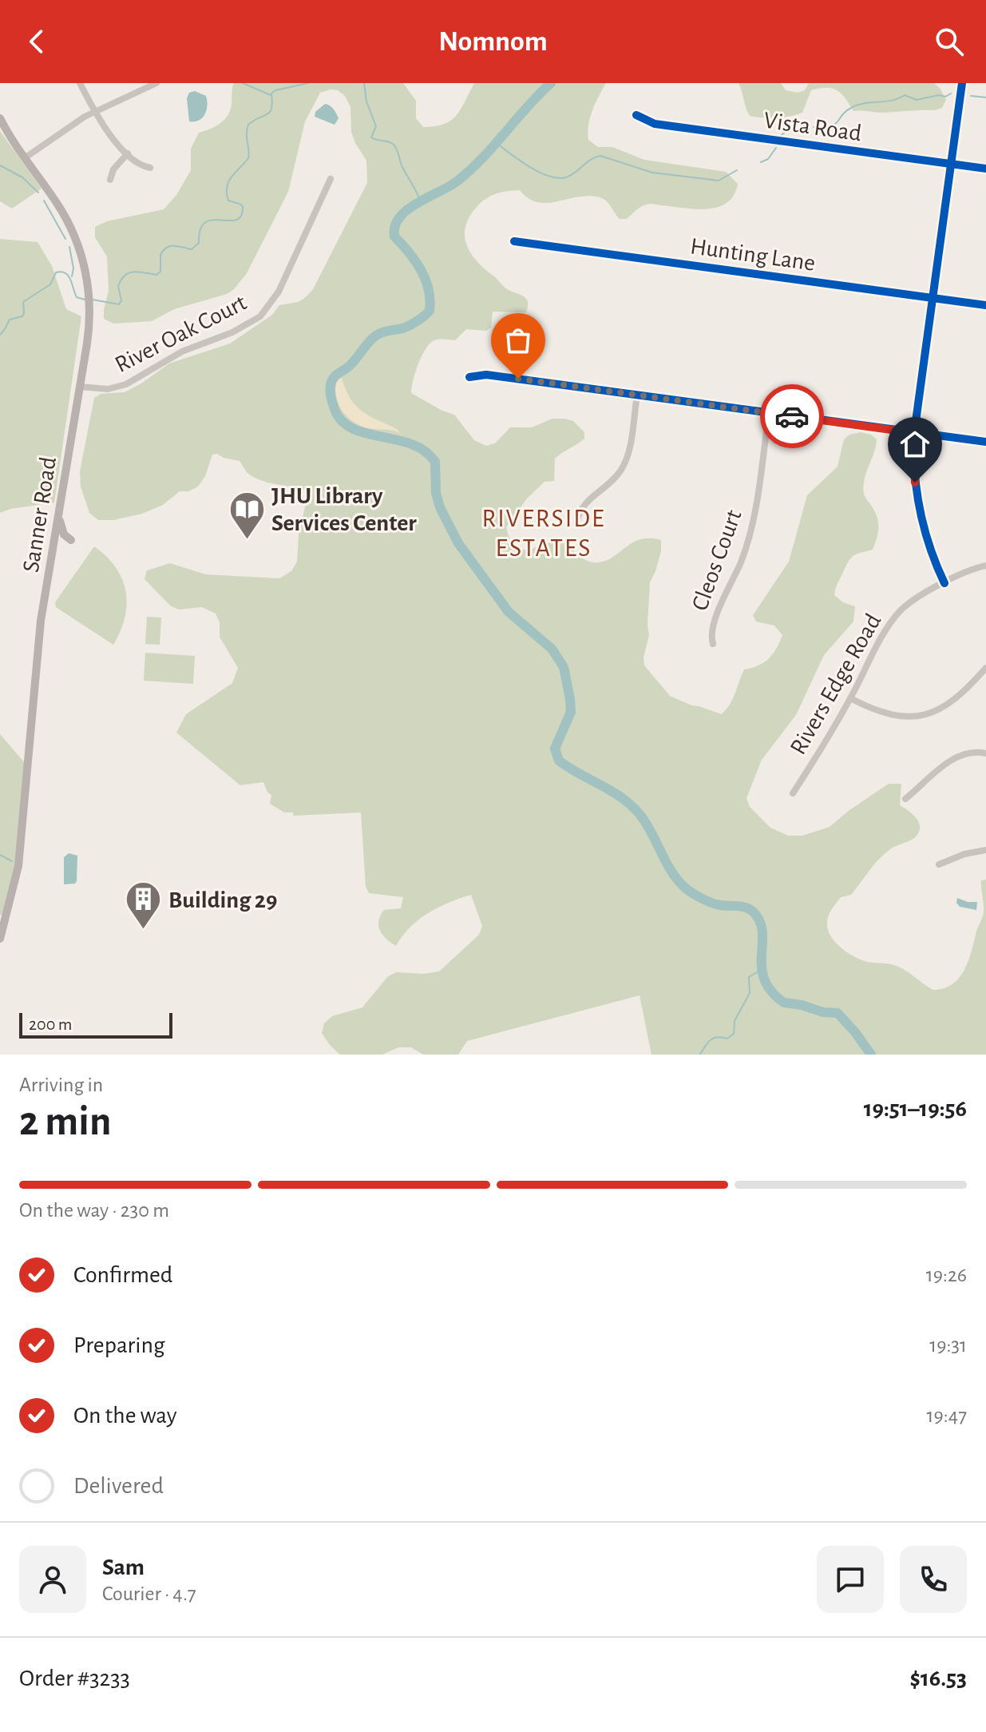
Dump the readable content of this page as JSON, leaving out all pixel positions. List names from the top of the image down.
{
  "streets": {
    "main road": ["Sanner Road"],
    "street": [
      "Vista Road",
      "Hunting Lane",
      "River Oak Court",
      "Cleos Court",
      "Rivers Edge Road"
    ]
  },
  "crossings": [
    ["River Oak Court", "Sanner Road"]
  ],
  "districts": ["RIVERSIDE ESTATES"],
  "places": {
    "library": ["JHU Library Services Center"],
    "building": ["Building 29"]
  },
  "scale_bar": "200 m",
  "page": {
    "header": "Nomnom",
    "scale": "200 m",
    "heading": ["2 min", "Arriving in", "19:51–19:56"],
    "panel": [
      "Sam",
      "Courier · 4.7",
      "Order #3233",
      "$16.53"
    ],
    "bar": "On the way · 230 m",
    "list": [
      ["Confirmed", "19:26"],
      ["Preparing", "19:31"],
      ["On the way", "19:47"],
      "Delivered"
    ]
  }
}
